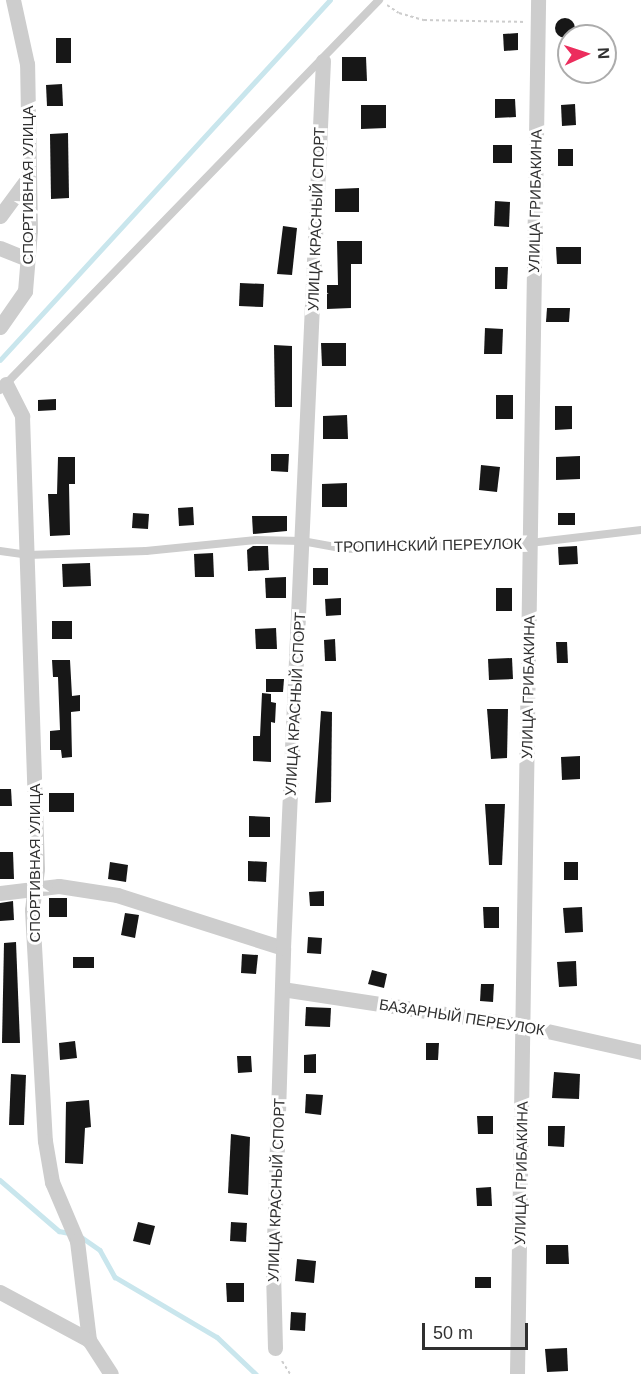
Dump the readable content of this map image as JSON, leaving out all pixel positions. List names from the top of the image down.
{
  "streets": {
    "street": [
      "СПОРТИВНАЯ УЛИЦА",
      "УЛИЦА ГРИБАКИНА",
      "УЛИЦА КРАСНЫЙ СПОРТ",
      "БАЗАРНЫЙ ПЕРЕУЛОК"
    ],
    "lane": ["ТРОПИНСКИЙ ПЕРЕУЛОК"]
  },
  "crossings": [
    ["СПОРТИВНАЯ УЛИЦА", "ТРОПИНСКИЙ ПЕРЕУЛОК"],
    ["УЛИЦА ГРИБАКИНА", "ТРОПИНСКИЙ ПЕРЕУЛОК"],
    ["УЛИЦА ГРИБАКИНА", "БАЗАРНЫЙ ПЕРЕУЛОК"],
    ["УЛИЦА КРАСНЫЙ СПОРТ", "ТРОПИНСКИЙ ПЕРЕУЛОК"],
    ["УЛИЦА КРАСНЫЙ СПОРТ", "БАЗАРНЫЙ ПЕРЕУЛОК"]
  ],
  "scale_bar": "50 m",
  "north": "right"
}
